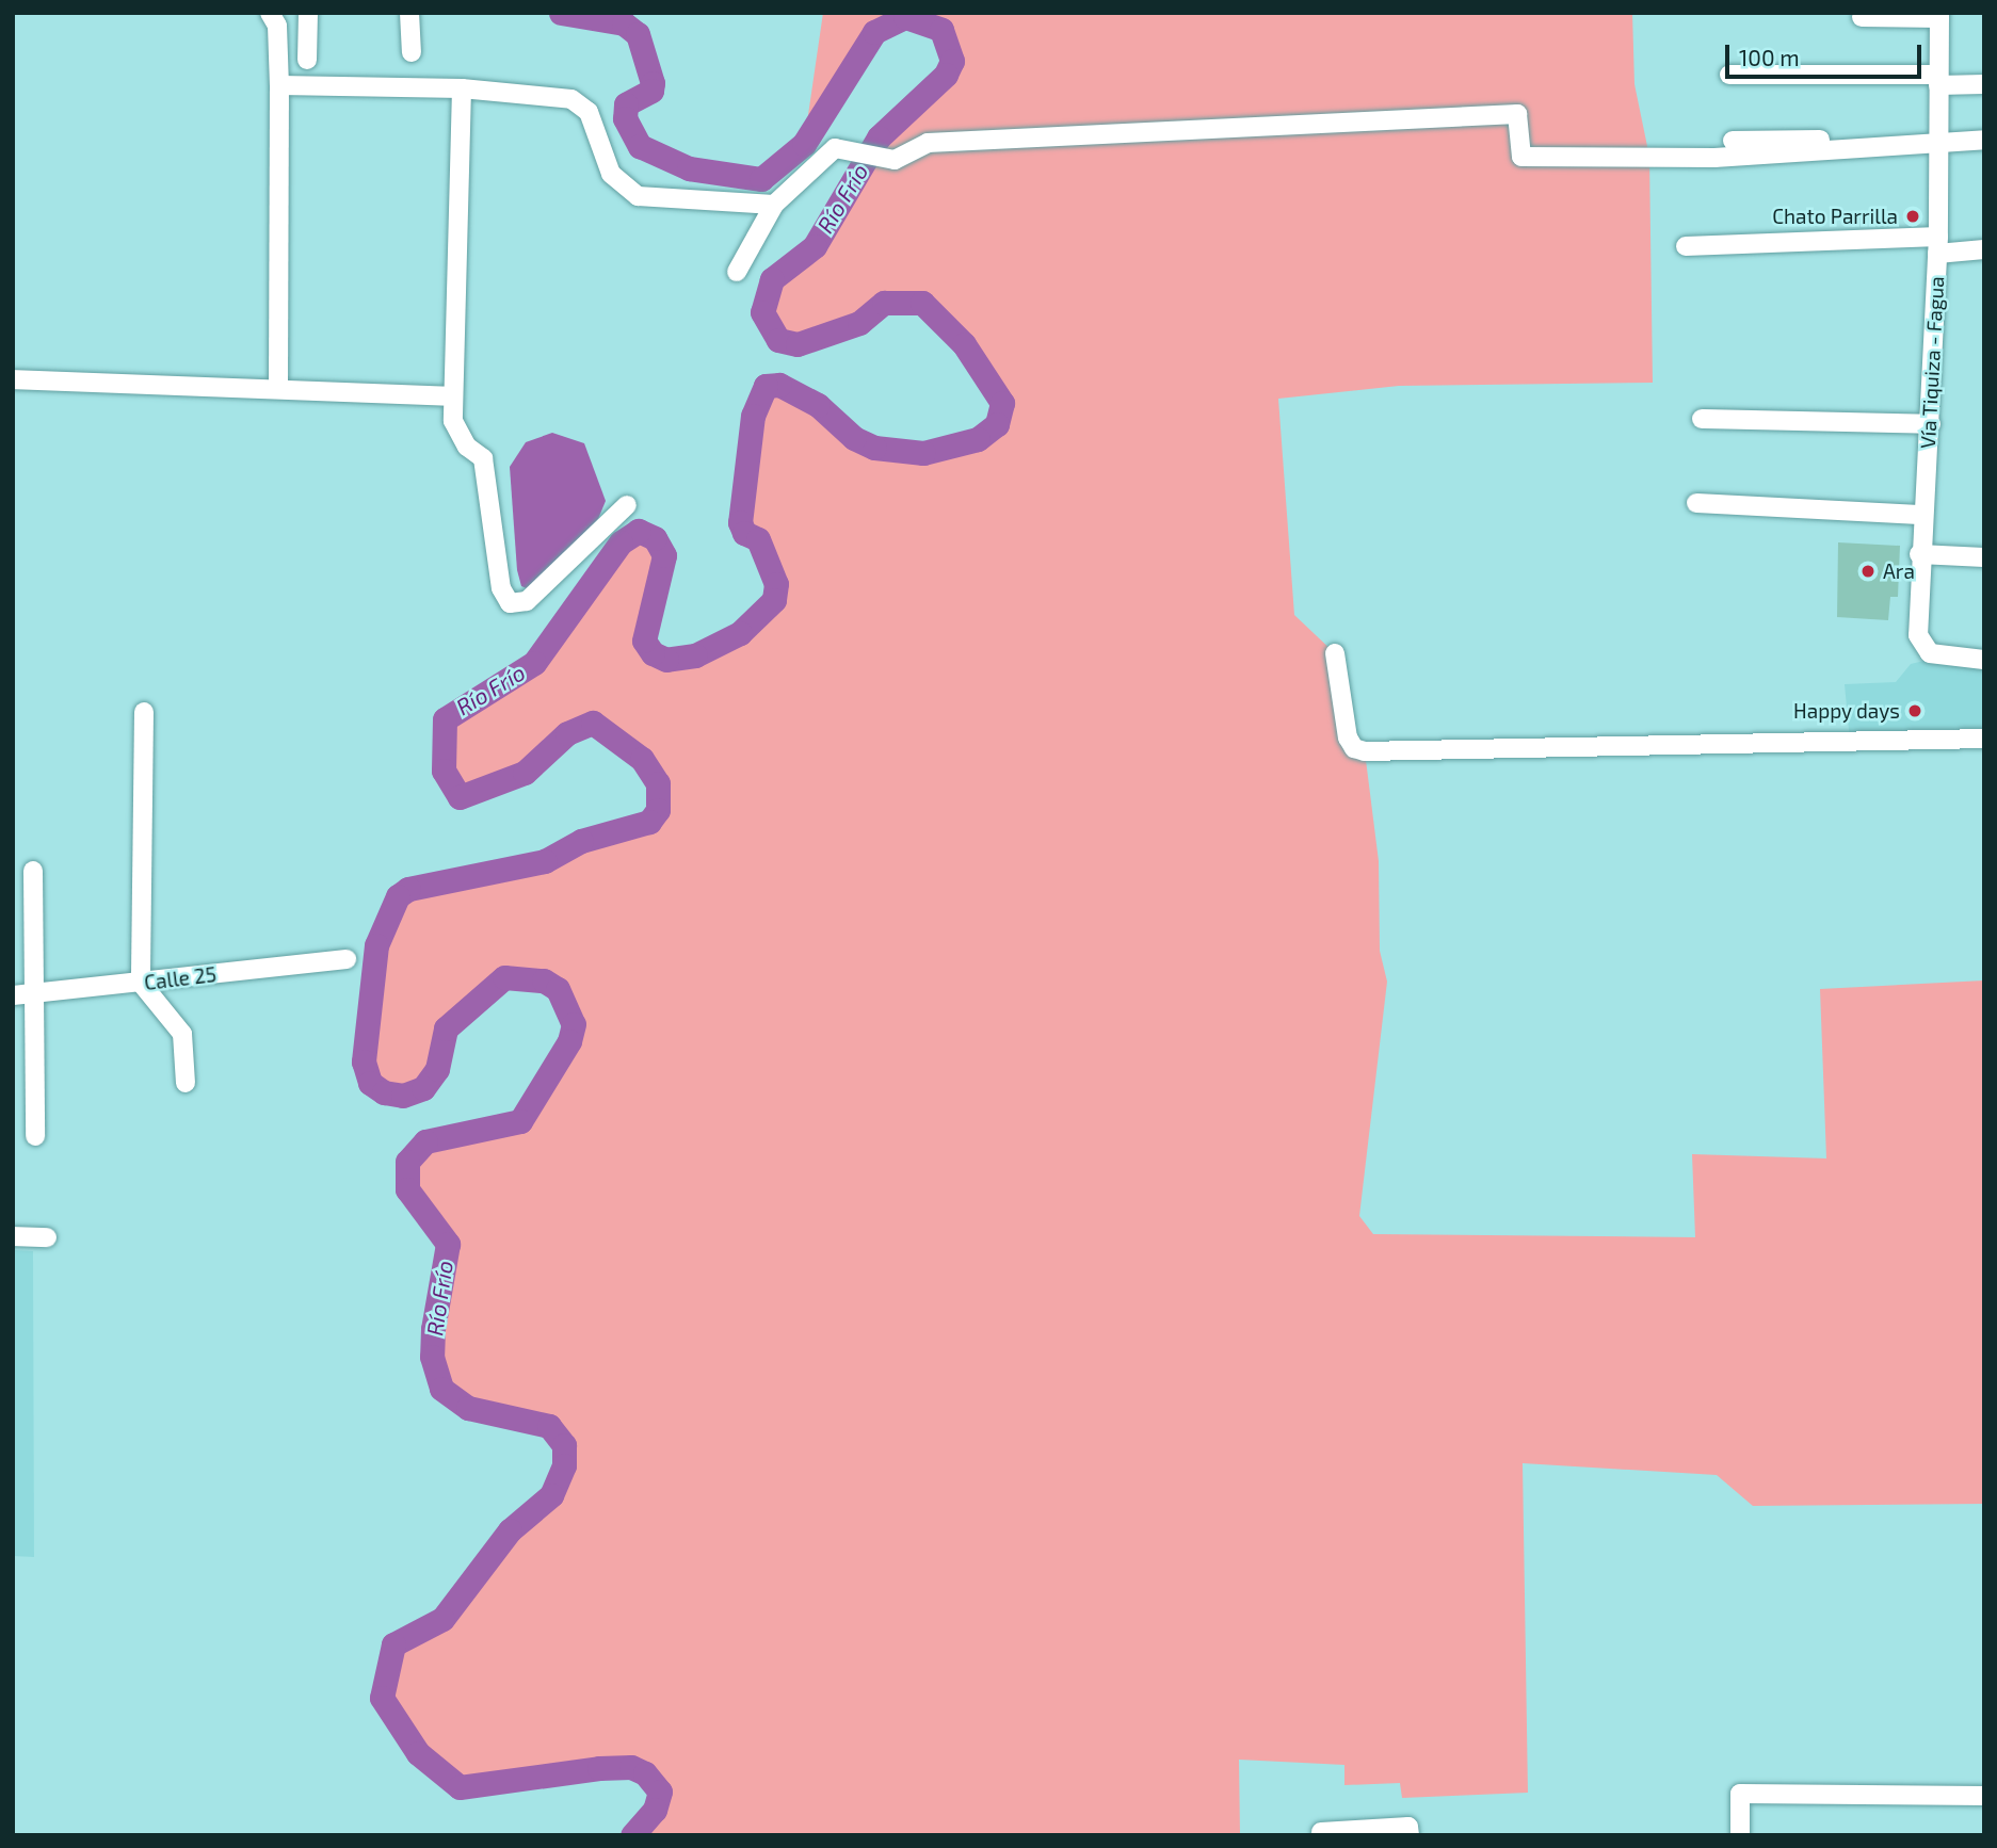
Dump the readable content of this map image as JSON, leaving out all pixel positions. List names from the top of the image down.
{
  "streets": {
    "street": ["Vía Tiquiza - Fagua", "Calle 25"]
  },
  "water": ["Río Frío"],
  "places": ["Chato Parrilla", "Ara", "Happy days"],
  "scale_bar": "100 m"
}
